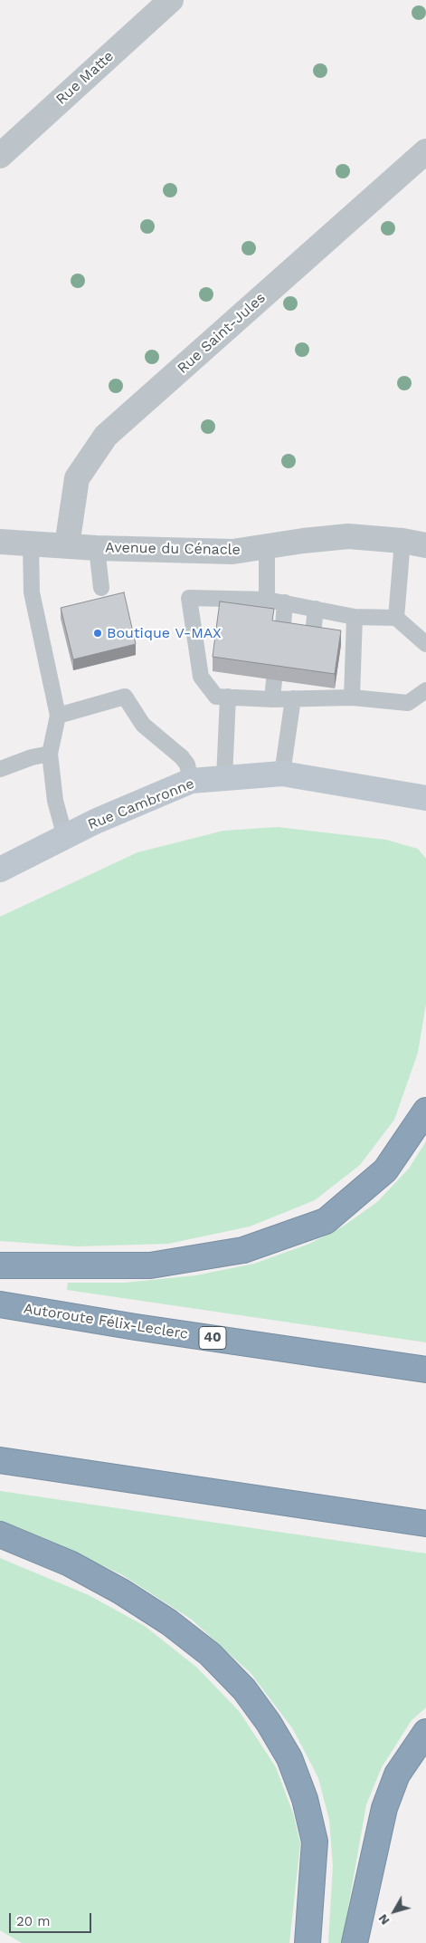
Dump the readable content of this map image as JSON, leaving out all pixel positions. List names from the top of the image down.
{
  "streets": {
    "highway": ["Autoroute Félix-Leclerc", "40"],
    "street": [
      "Rue Matte",
      "Rue Saint-Jules",
      "Avenue du Cénacle",
      "Rue Cambronne"
    ]
  },
  "crossings": [
    ["Rue Saint-Jules", "Avenue du Cénacle"]
  ],
  "places": ["Boutique V-MAX"],
  "scale_bar": "20 m",
  "north": "bottom left"
}
